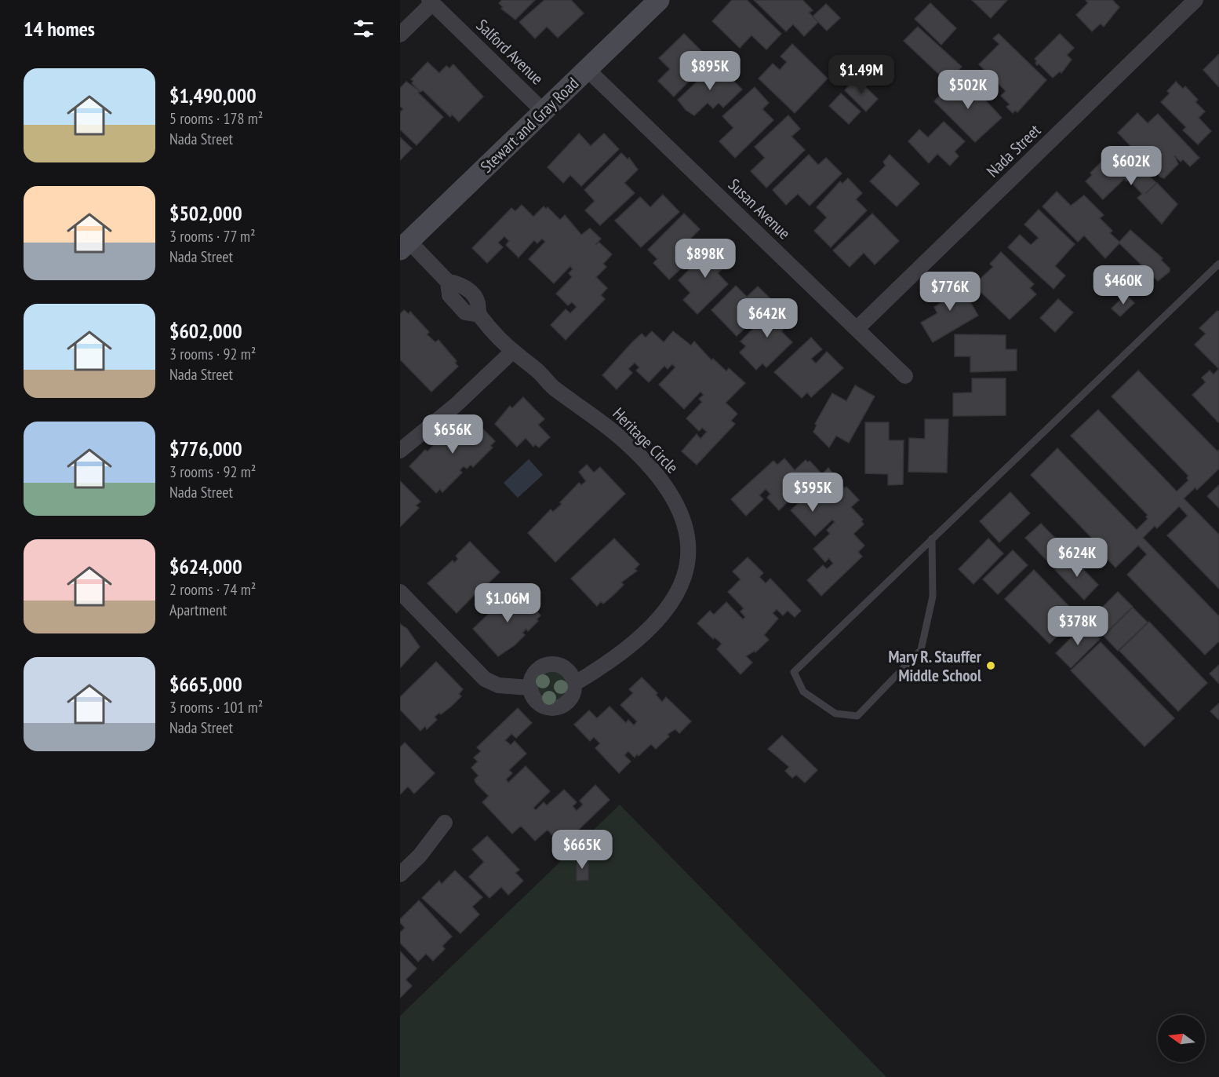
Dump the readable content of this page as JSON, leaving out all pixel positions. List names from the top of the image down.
{
  "streets": {
    "main road": ["Stewart and Gray Road"],
    "street": [
      "Salford Avenue",
      "Nada Street",
      "Susan Avenue",
      "Heritage Circle"
    ]
  },
  "crossings": [
    ["Salford Avenue", "Stewart and Gray Road"],
    ["Stewart and Gray Road", "Susan Avenue"],
    ["Stewart and Gray Road", "Heritage Circle"],
    ["Nada Street", "Susan Avenue"]
  ],
  "places": ["Mary R. Stauffer Middle School"],
  "north": "left",
  "page": {
    "heading": "14 homes",
    "price": [
      "$895K",
      "$1.49M",
      "$502K",
      "$602K",
      "$898K",
      "$460K",
      "$776K",
      "$642K",
      "$656K",
      "$595K",
      "$624K",
      "$1.06M",
      "$378K",
      "$665K"
    ],
    "list": [
      {
        "name": "$1,490,000",
        "note": "5 rooms · 178 m² · Nada Street"
      },
      {
        "name": "$502,000",
        "note": "3 rooms · 77 m² · Nada Street"
      },
      {
        "name": "$602,000",
        "note": "3 rooms · 92 m² · Nada Street"
      },
      {
        "name": "$776,000",
        "note": "3 rooms · 92 m² · Nada Street"
      },
      {
        "name": "$624,000",
        "note": "2 rooms · 74 m² · Apartment"
      },
      {
        "name": "$665,000",
        "note": "3 rooms · 101 m² · Nada Street"
      }
    ]
  }
}
